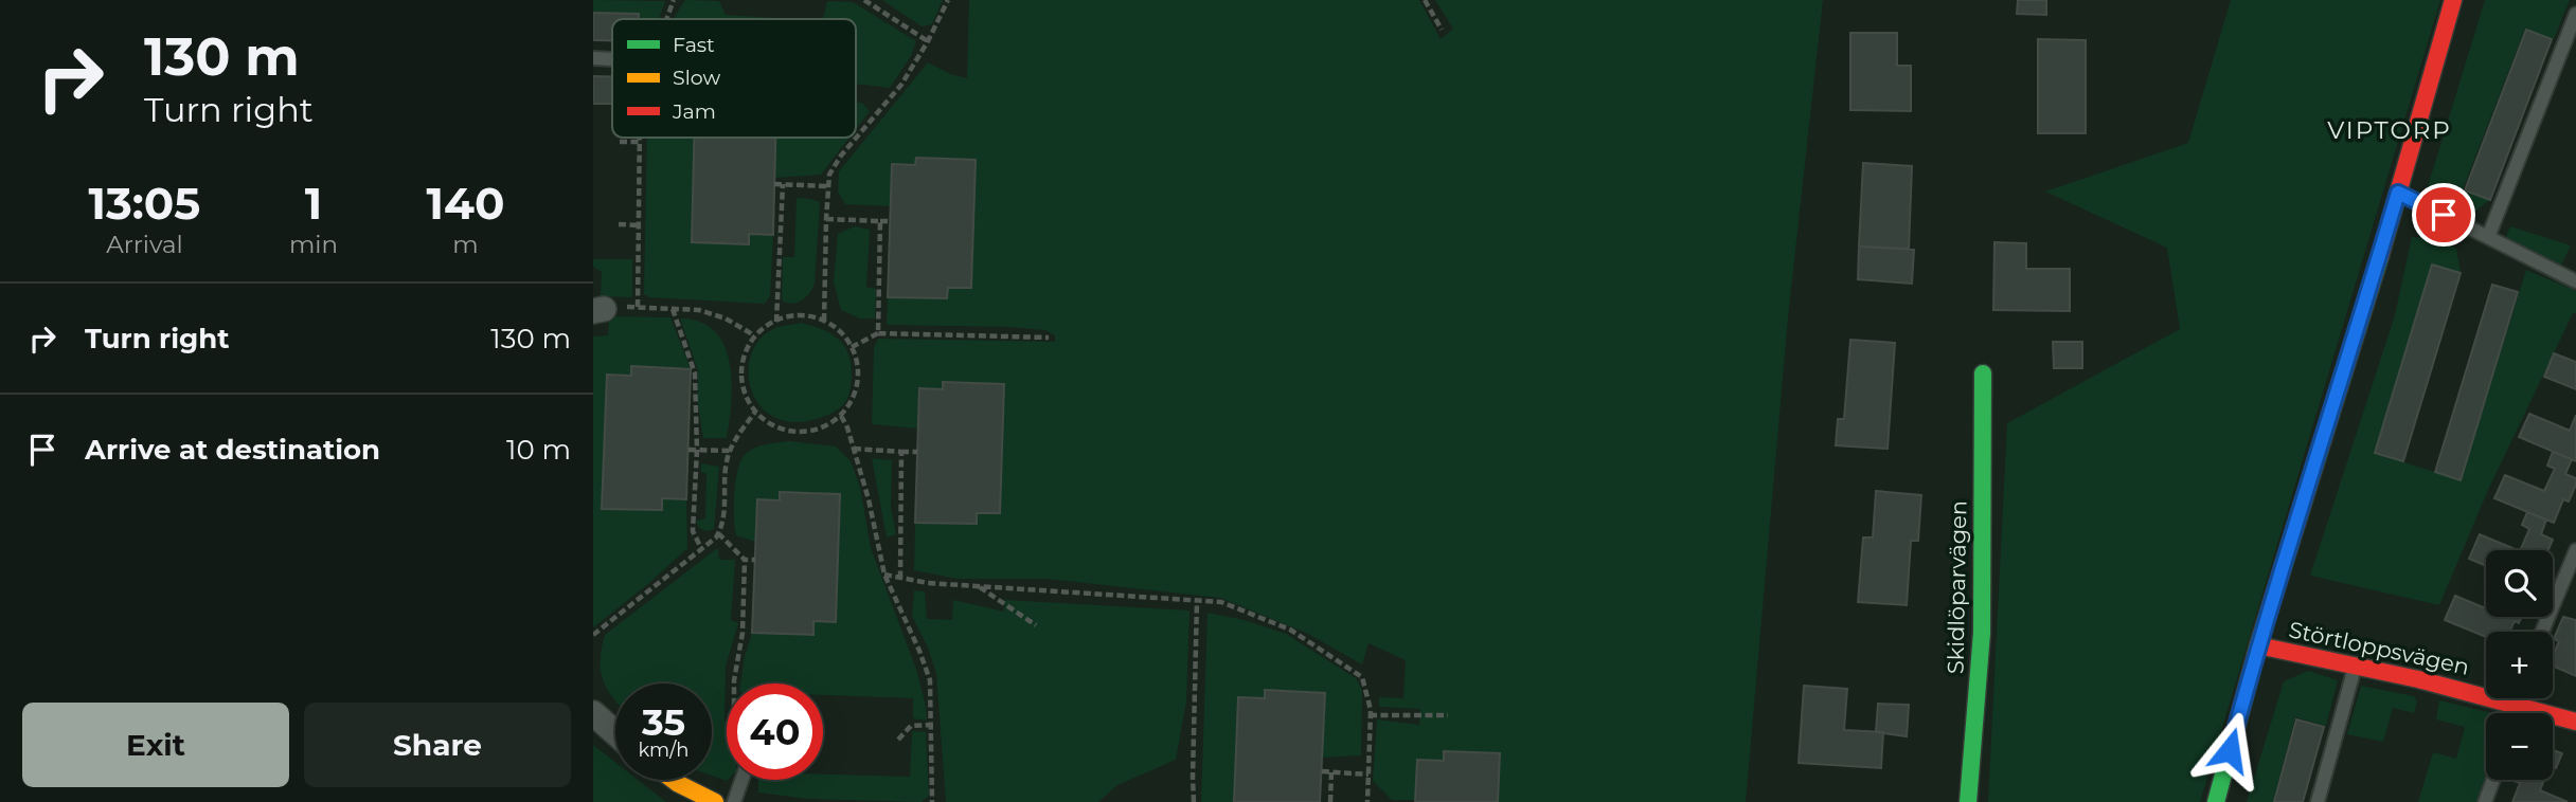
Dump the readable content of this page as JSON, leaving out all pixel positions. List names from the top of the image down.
{
  "streets": {
    "street": ["Skidlöparvägen", "Störtloppsvägen"]
  },
  "districts": ["VIPTORP"],
  "legend": ["Fast", "Slow", "Jam"],
  "page": {
    "turn": ["130 m", "Turn right"],
    "eta": [
      "13:05",
      "Arrival",
      "1",
      "min",
      "140",
      "m"
    ],
    "list": [
      {
        "name": "Turn right",
        "value": "130 m"
      },
      {
        "name": "Arrive at destination",
        "value": "10 m"
      }
    ],
    "map_buttons": ["+", "−"],
    "speed": "35 km/h",
    "limit": "40",
    "buttons": ["Exit", "Share"]
  }
}
